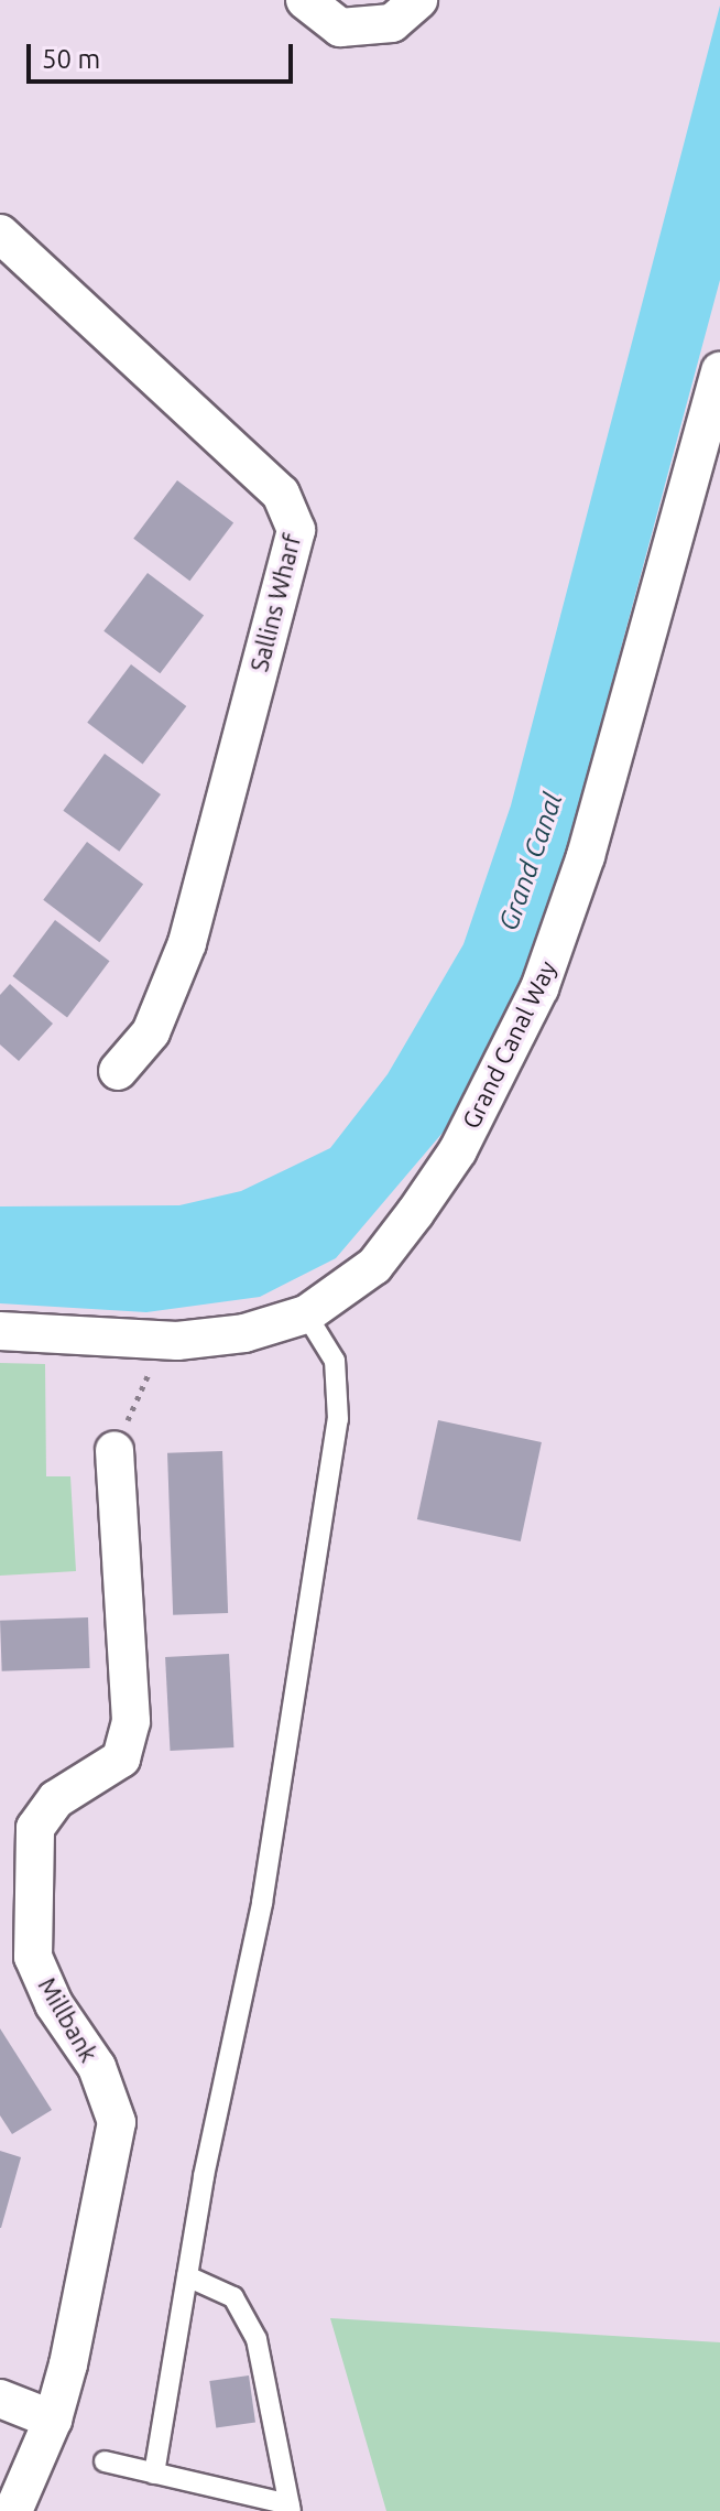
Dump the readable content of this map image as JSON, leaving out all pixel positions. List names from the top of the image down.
{
  "streets": {
    "street": ["Sallins Wharf", "Grand Canal Way", "Millbank"]
  },
  "water": ["Grand Canal"],
  "scale_bar": "50 m"
}
